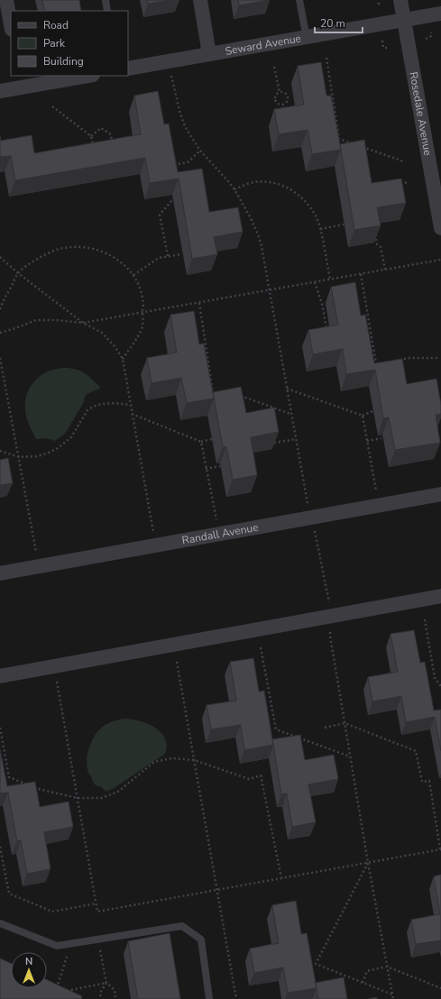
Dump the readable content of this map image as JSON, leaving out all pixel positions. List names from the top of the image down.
{
  "streets": {
    "street": ["Seward Avenue", "Rosedale Avenue", "Randall Avenue"]
  },
  "crossings": [
    ["Seward Avenue", "Rosedale Avenue"]
  ],
  "legend": ["Road", "Park", "Building"],
  "scale_bar": "20 m",
  "north": "top"
}
